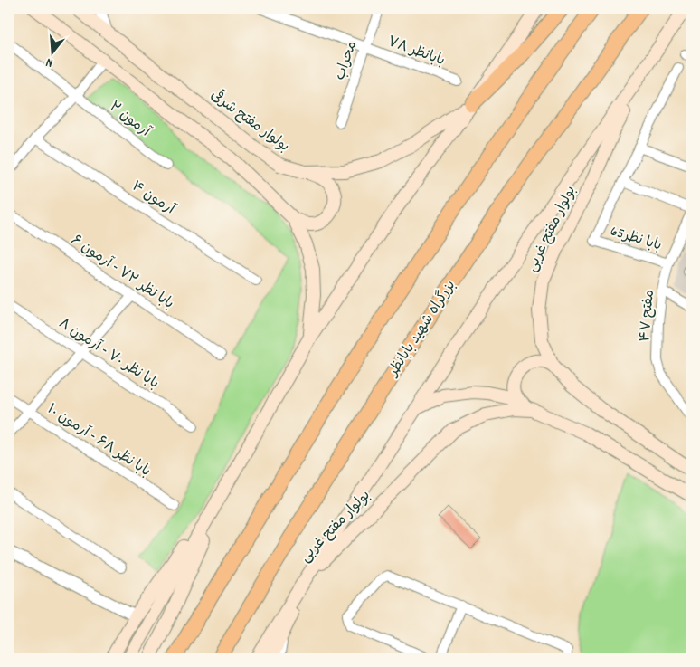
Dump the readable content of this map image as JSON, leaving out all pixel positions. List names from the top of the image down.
{
  "streets": {
    "highway": ["بزرگراه شهید بابانظر"],
    "main road": ["بولوار مفتح شرقی", "بولوار مفتح غربی"],
    "street": [
      "بابانظر ۷۸",
      "محراب",
      "آرمون ۲",
      "آرمون ۴",
      "بابا نظر65",
      "بابا نظر ۷۲ - آرمون ۶",
      "مفتح ۴۷",
      "بابا نظر ۷۰ - آرمون ۸",
      "بابا نظر ۶۸ - آرمون ۱۰"
    ]
  },
  "crossings": [
    ["بابانظر ۷۸", "محراب"],
    ["بابا نظر65", "مفتح ۴۷"]
  ],
  "north": "bottom"
}
